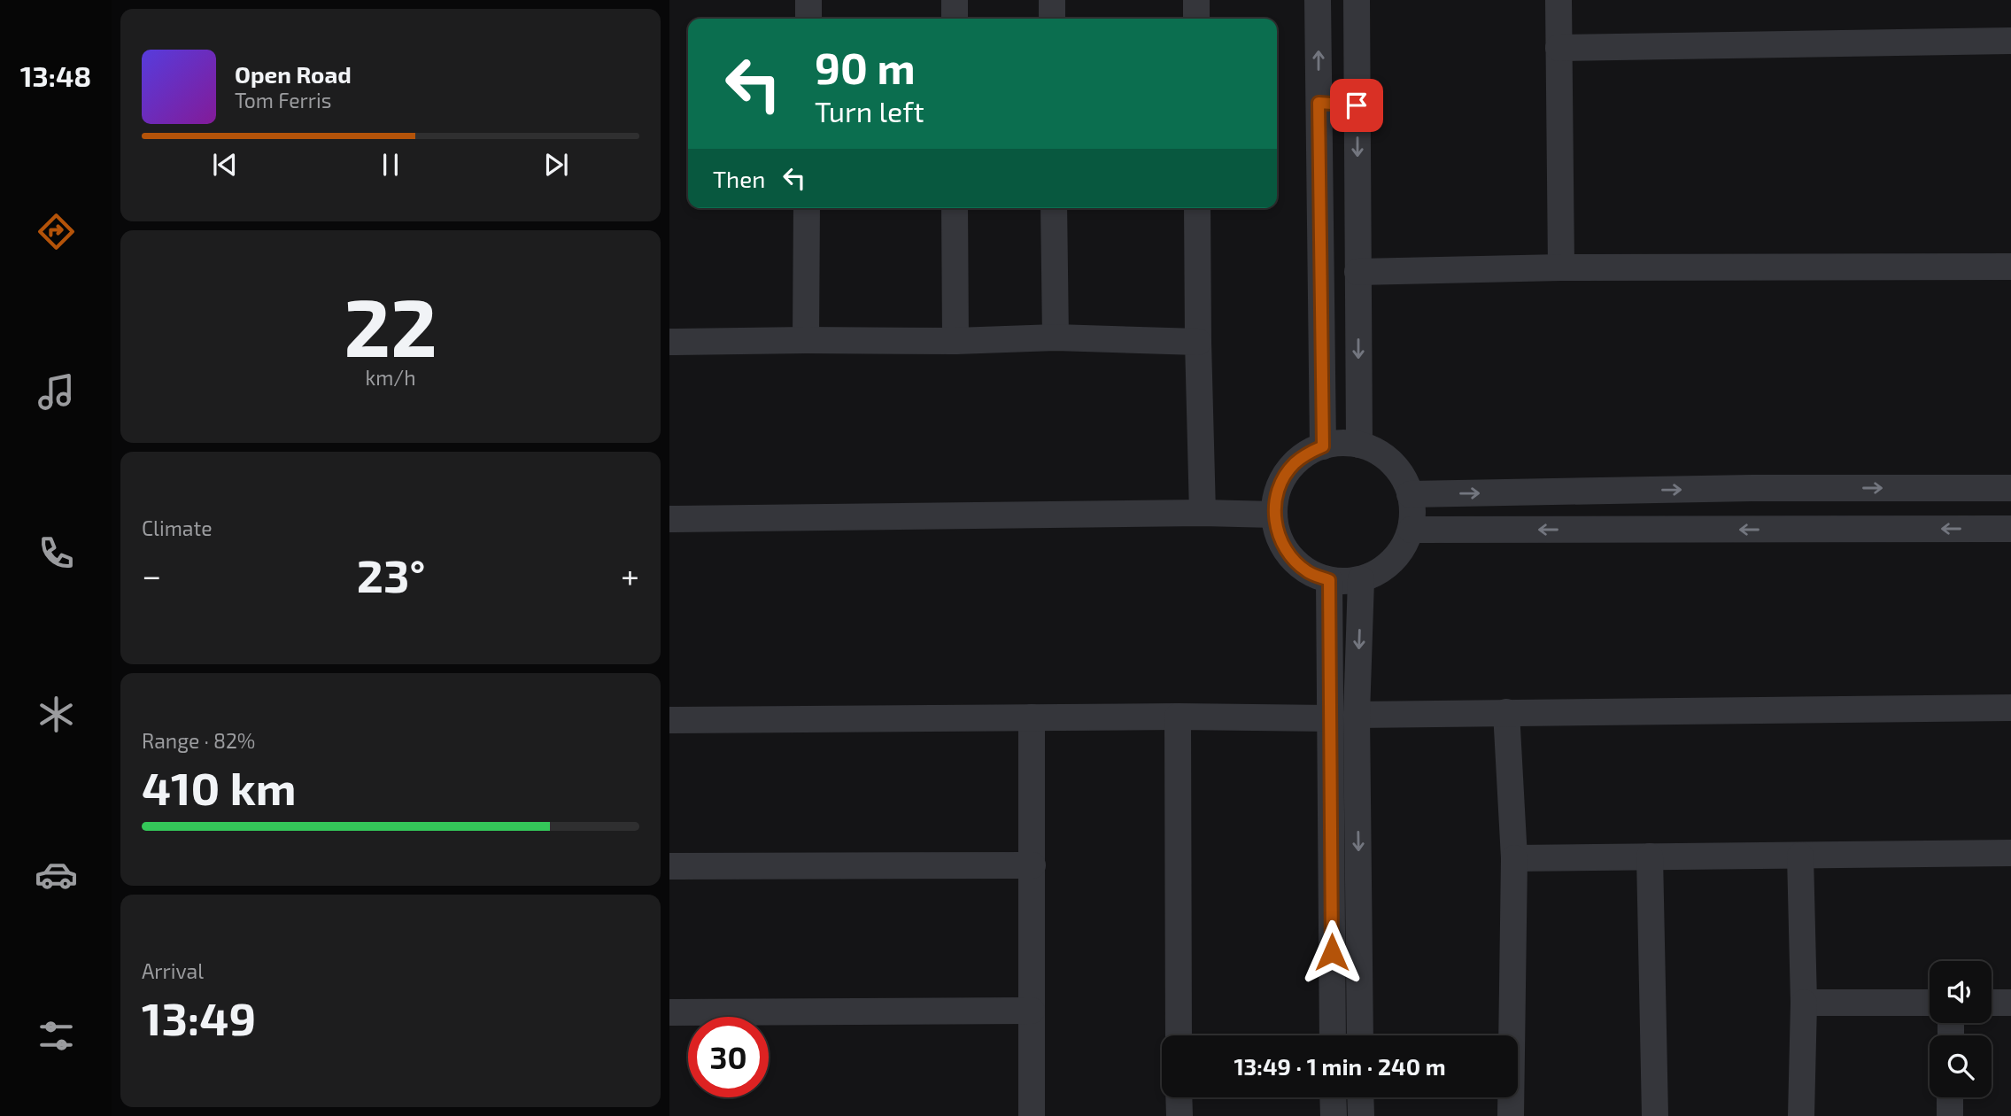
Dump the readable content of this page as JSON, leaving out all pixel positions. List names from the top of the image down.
{
  "page": {
    "tabs": "13:48",
    "turn": ["90 m", "Turn left"],
    "song": ["Open Road", "Tom Ferris"],
    "then": "Then",
    "tile": [
      ["22", "km/h"],
      "Climate",
      ["Range · 82%", "410 km"],
      ["Arrival", "13:49"]
    ],
    "heat": ["−", "23°", "+"],
    "limit": "30",
    "trip": "13:49 · 1 min · 240 m"
  }
}
